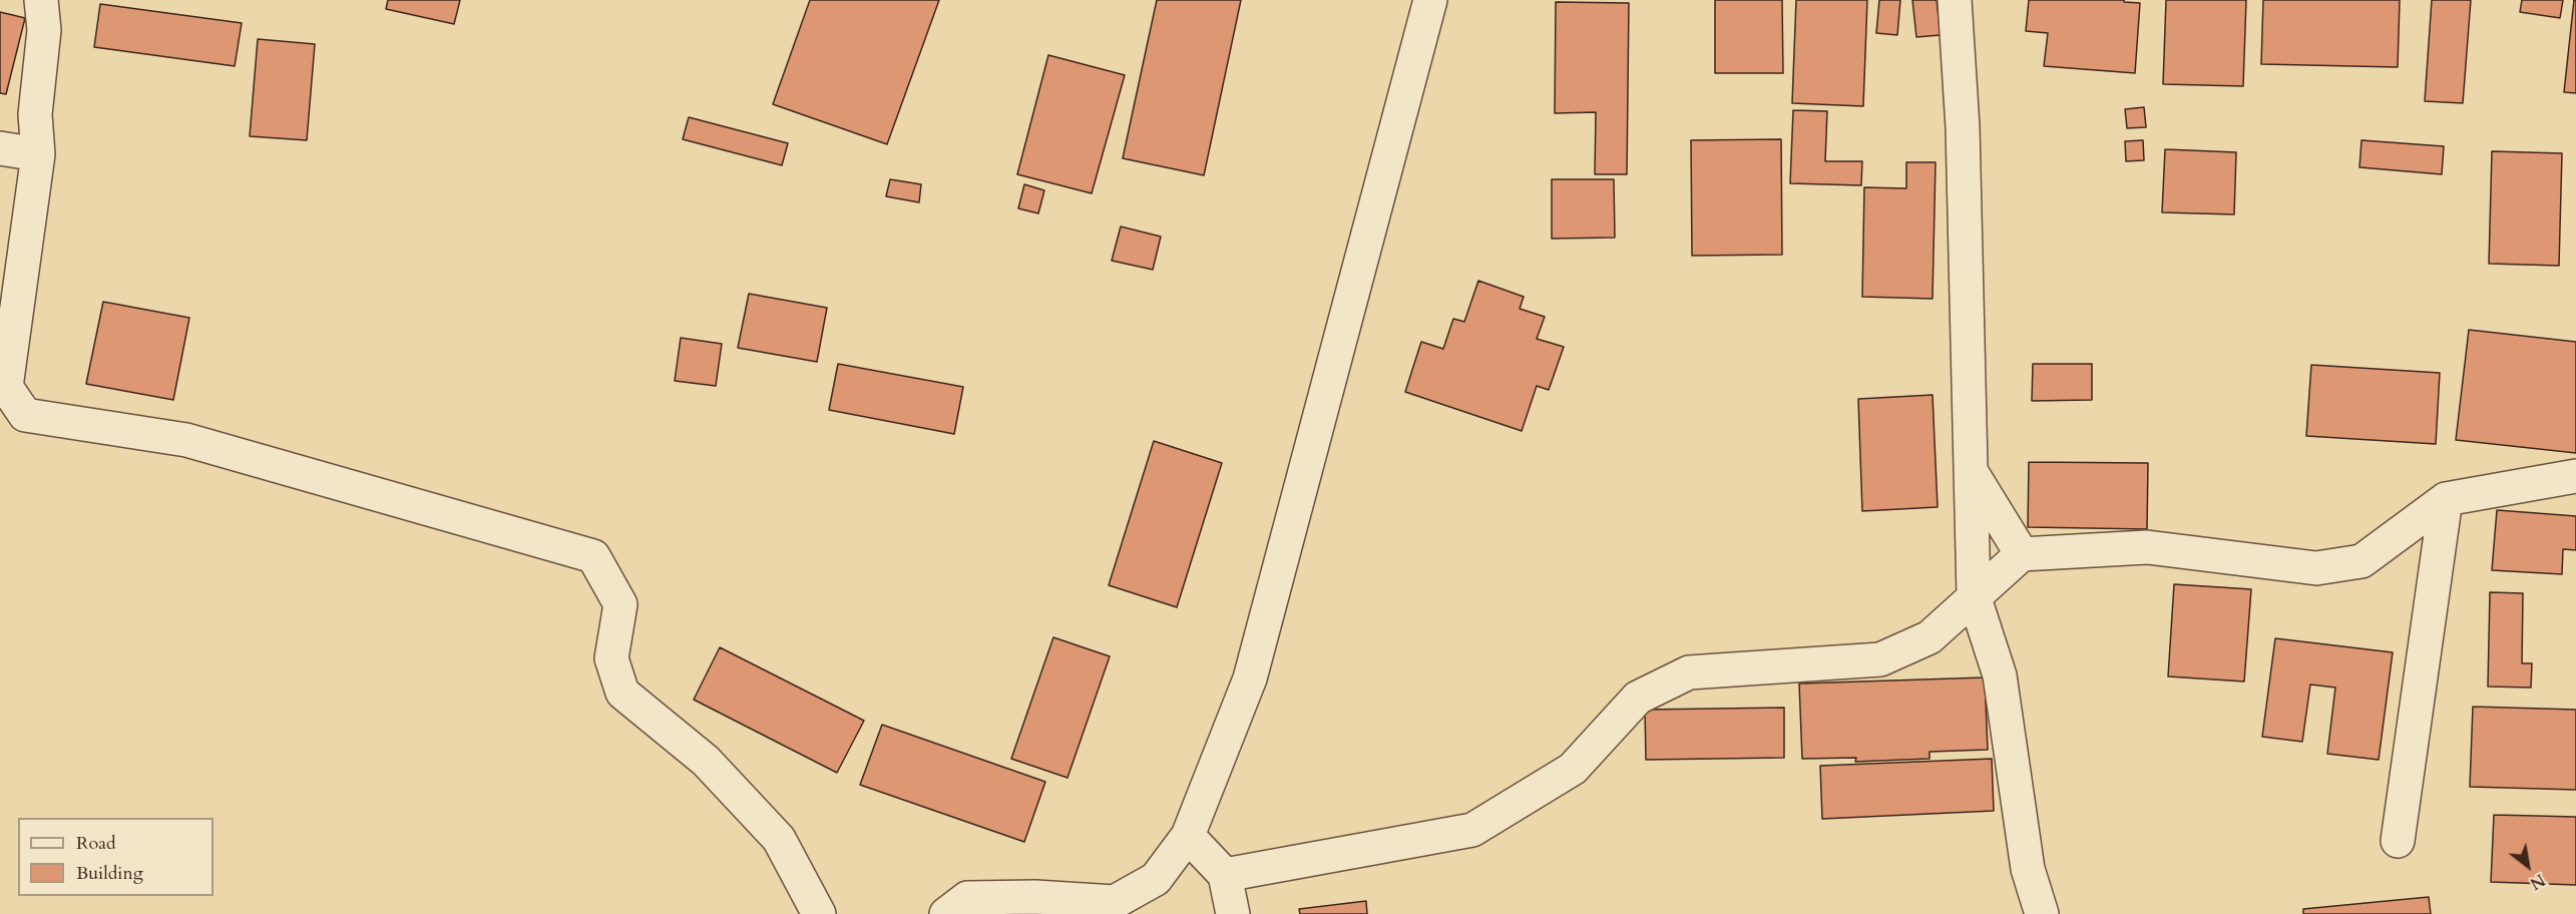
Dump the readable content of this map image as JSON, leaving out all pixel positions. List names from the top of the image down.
{
  "legend": ["Road", "Building"],
  "north": "bottom right"
}
